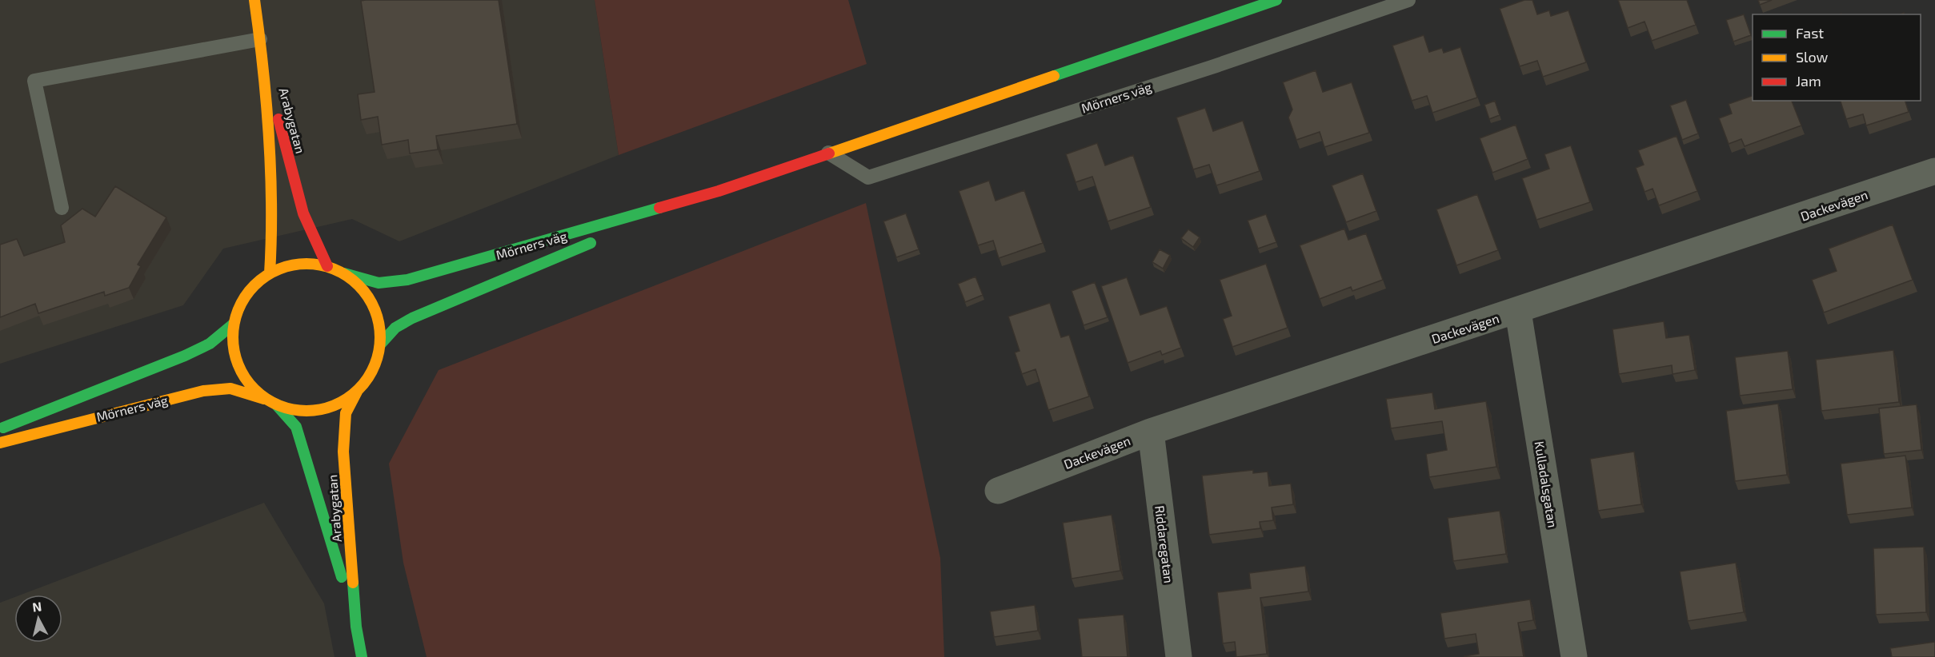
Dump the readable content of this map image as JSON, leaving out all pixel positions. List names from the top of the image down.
{
  "streets": {
    "main road": ["Mörners väg", "Arabygatan"],
    "street": ["Dackevägen", "Kulladalsgatan", "Riddaregatan"]
  },
  "crossings": [
    ["Mörners väg", "Arabygatan"],
    ["Dackevägen", "Kulladalsgatan"],
    ["Dackevägen", "Riddaregatan"]
  ],
  "legend": ["Fast", "Slow", "Jam"],
  "north": "top"
}
